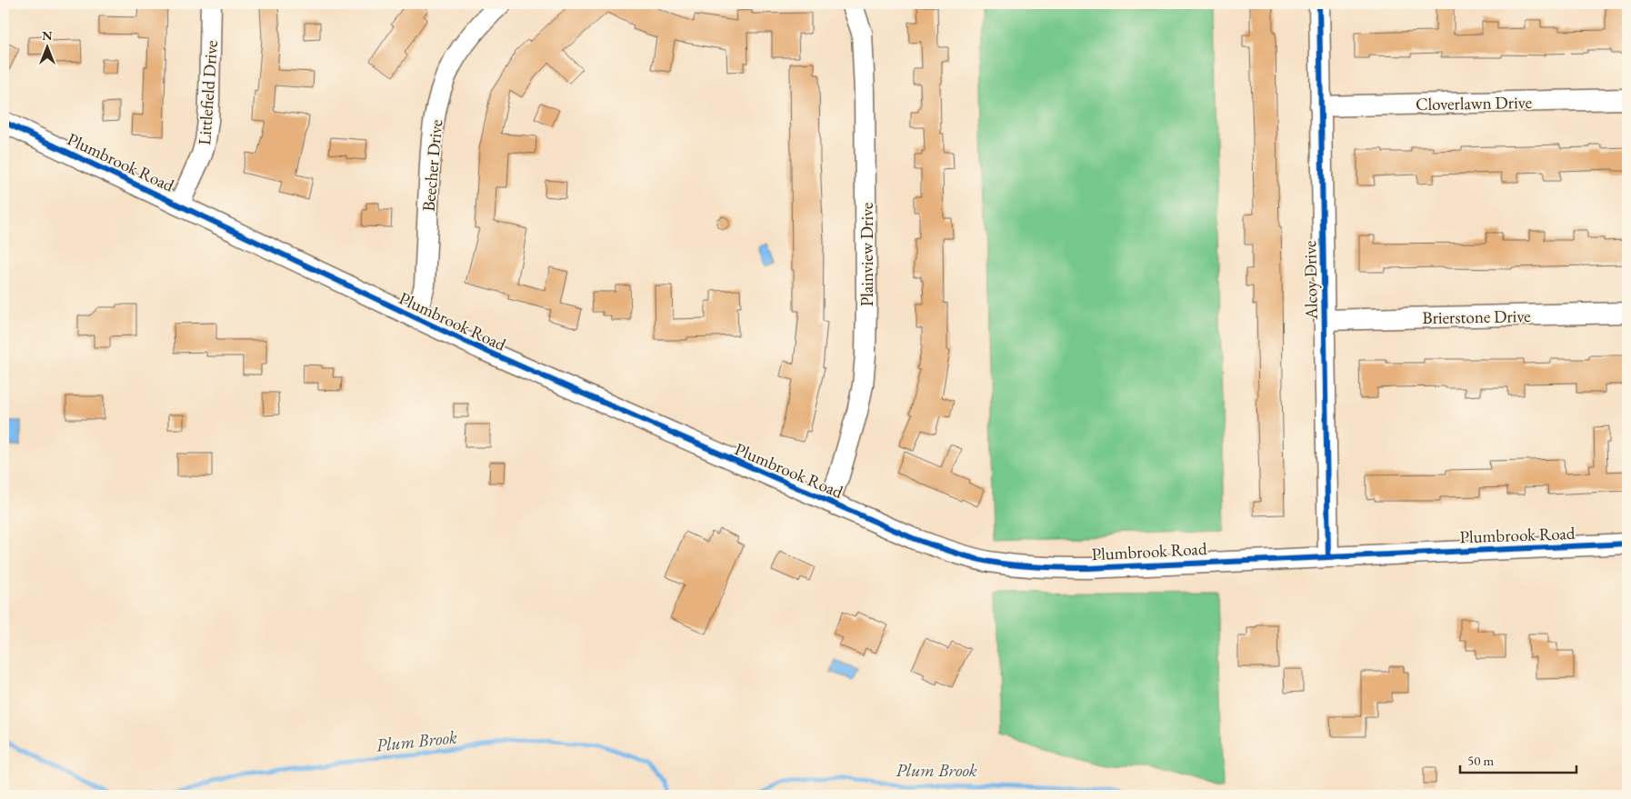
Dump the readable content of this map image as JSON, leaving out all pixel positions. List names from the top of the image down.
{
  "streets": {
    "street": [
      "Littlefield Drive",
      "Cloverlawn Drive",
      "Plumbrook Road",
      "Beecher Drive",
      "Plainview Drive",
      "Alcoy Drive",
      "Brierstone Drive"
    ]
  },
  "crossings": [
    ["Littlefield Drive", "Plumbrook Road"],
    ["Cloverlawn Drive", "Alcoy Drive"],
    ["Plumbrook Road", "Beecher Drive"],
    ["Plumbrook Road", "Plainview Drive"],
    ["Plumbrook Road", "Alcoy Drive"],
    ["Alcoy Drive", "Brierstone Drive"]
  ],
  "water": ["Plum Brook"],
  "scale_bar": "50 m",
  "north": "top"
}
